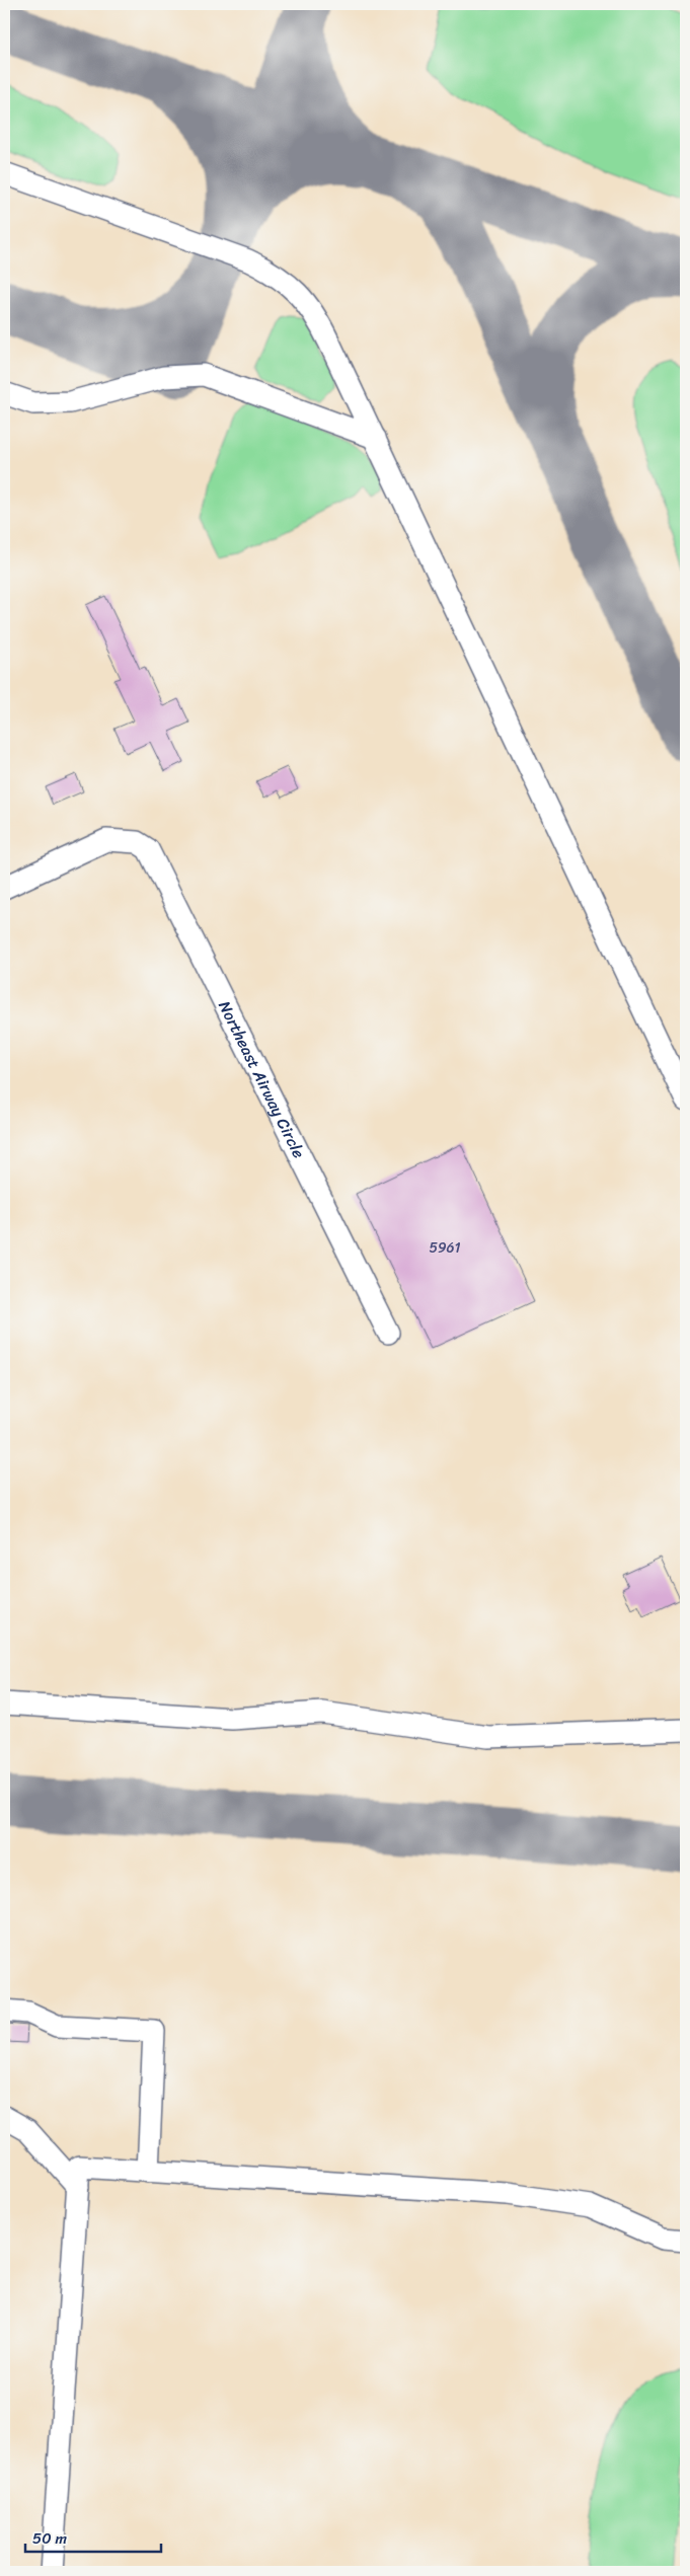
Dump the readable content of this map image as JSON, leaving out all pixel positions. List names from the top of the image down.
{
  "streets": {
    "lane": ["Northeast Airway Circle"]
  },
  "house_numbers": ["5961"],
  "scale_bar": "50 m"
}
